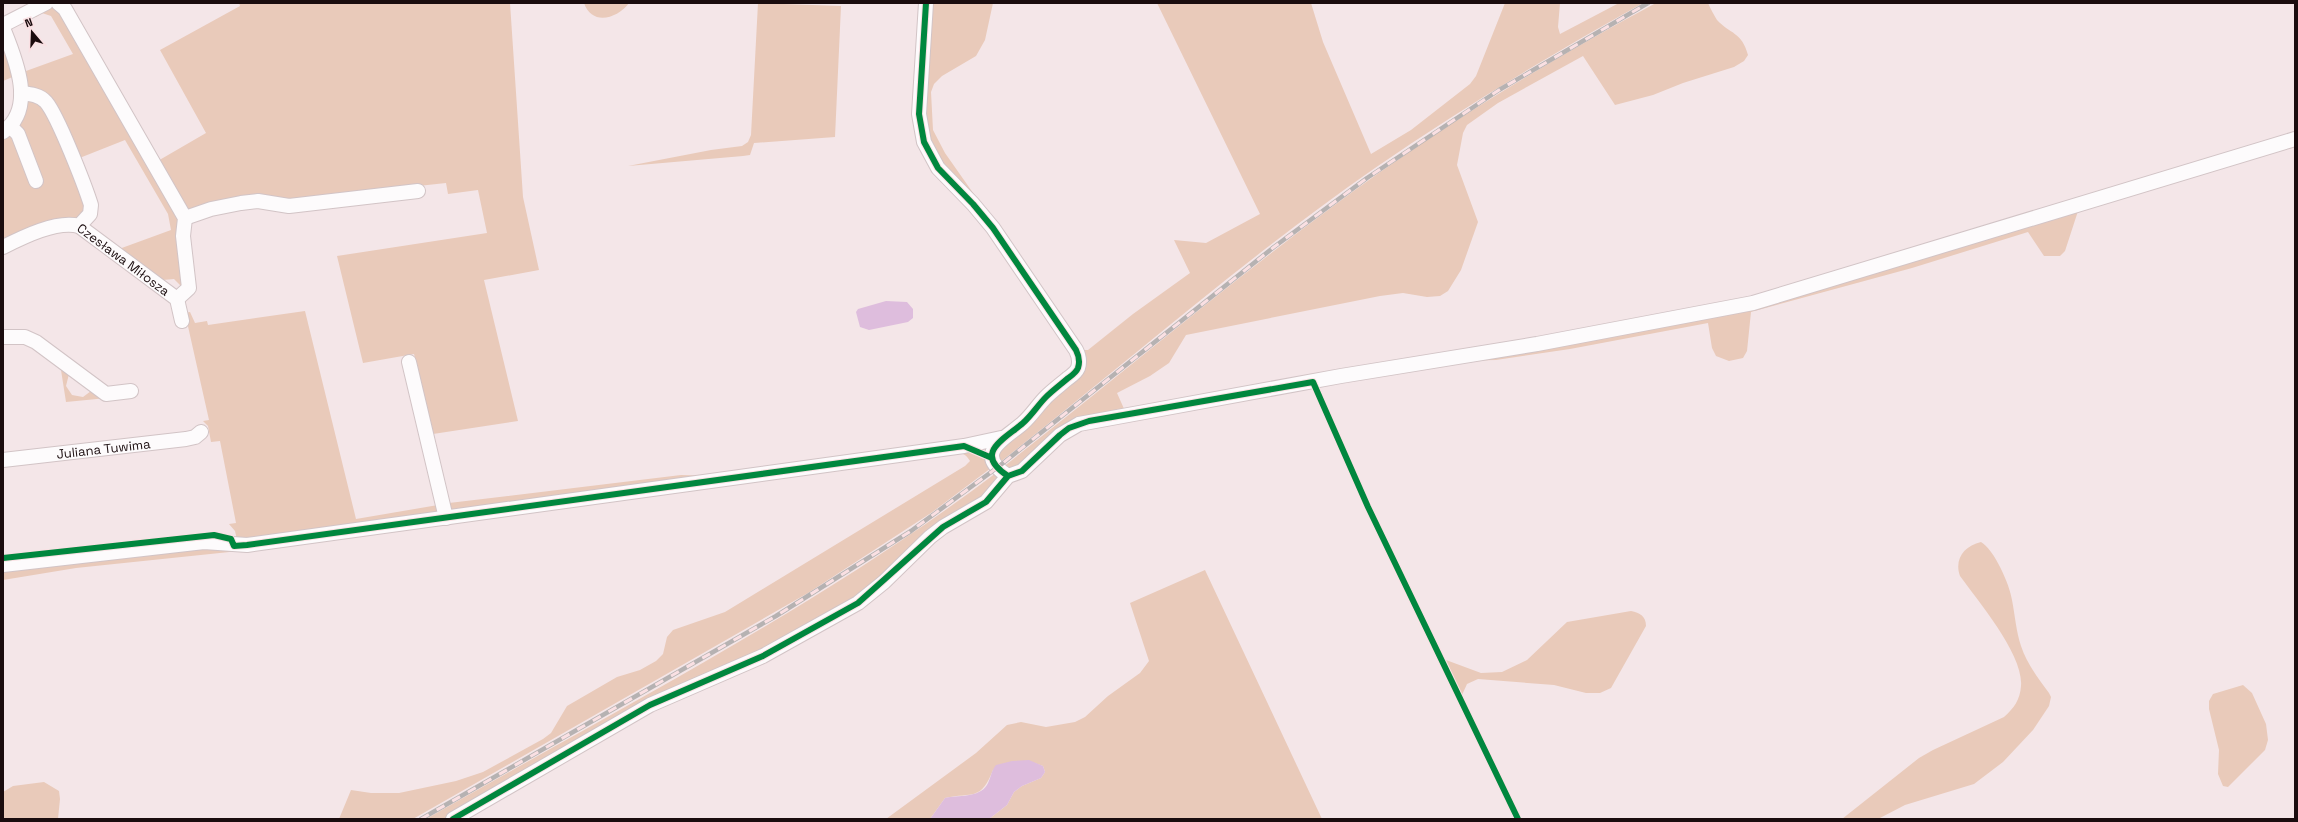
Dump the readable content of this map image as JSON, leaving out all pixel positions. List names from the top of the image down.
{
  "streets": {
    "street": ["Czesława Miłosza", "Juliana Tuwima"]
  },
  "north": "top"
}
